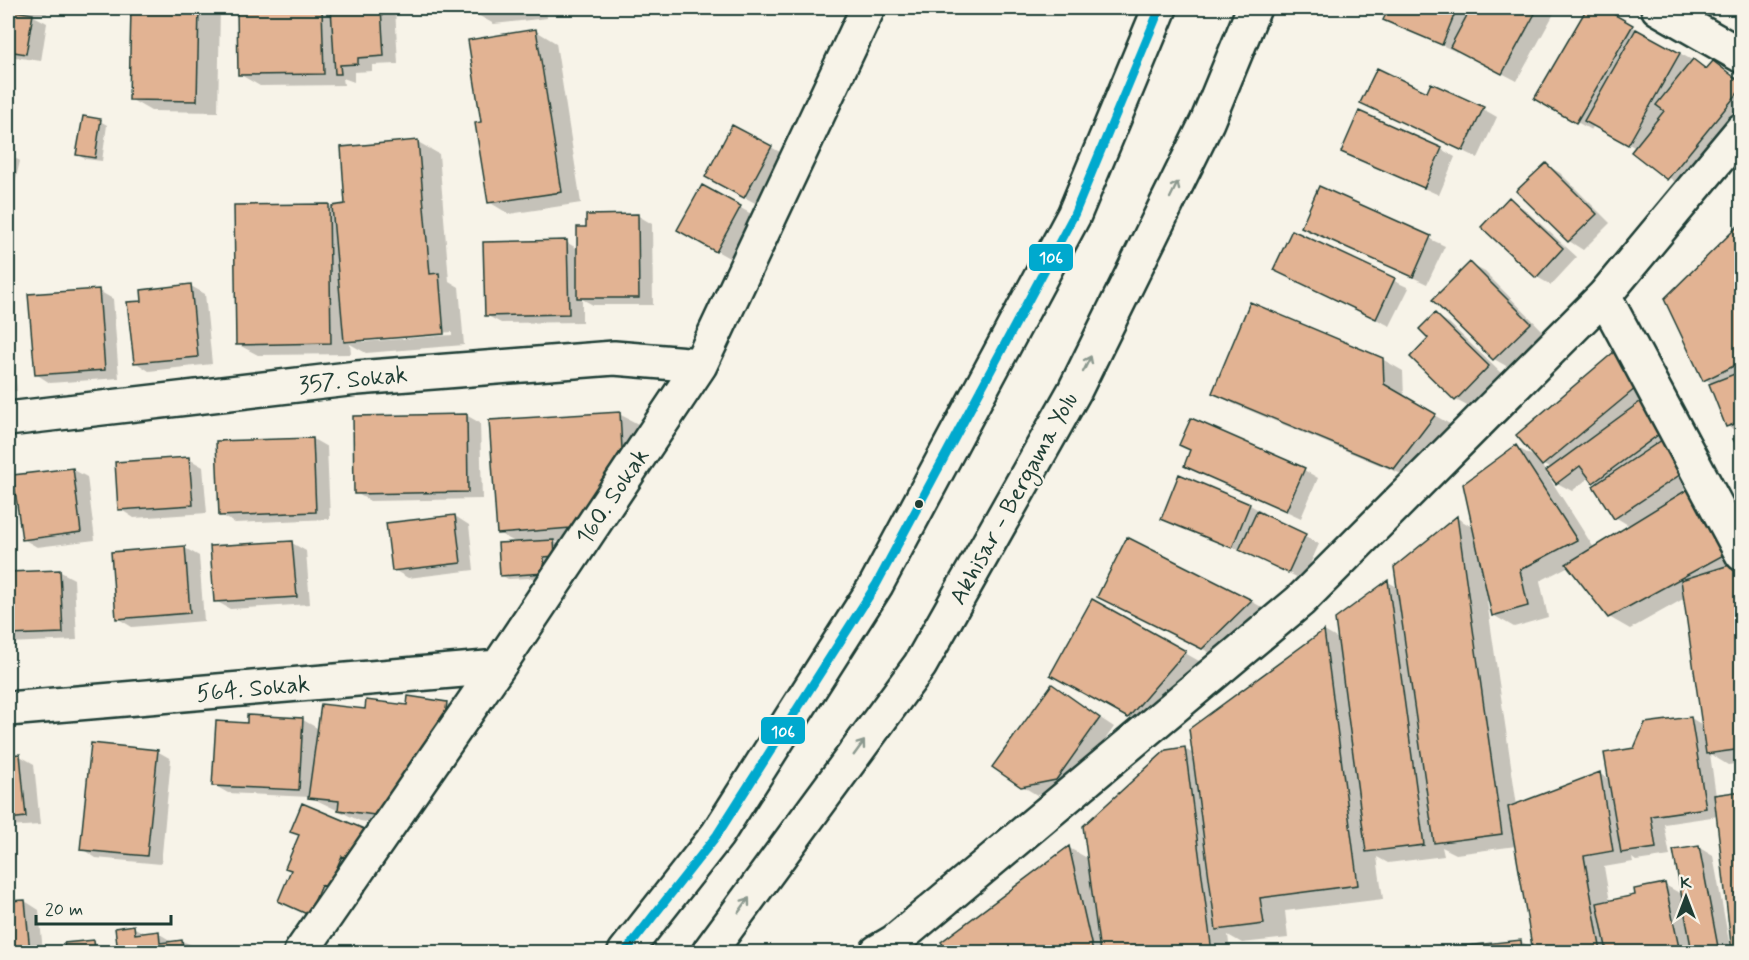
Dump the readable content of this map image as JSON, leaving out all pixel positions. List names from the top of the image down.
{
  "streets": {
    "street": [
      "357. Sokak",
      "160. Sokak",
      "Akhisar - Bergama Yolu",
      "564. Sokak"
    ]
  },
  "crossings": [
    ["357. Sokak", "160. Sokak"],
    ["160. Sokak", "564. Sokak"]
  ],
  "lines": ["transit line 106"],
  "scale_bar": "20 m",
  "north": "top"
}
